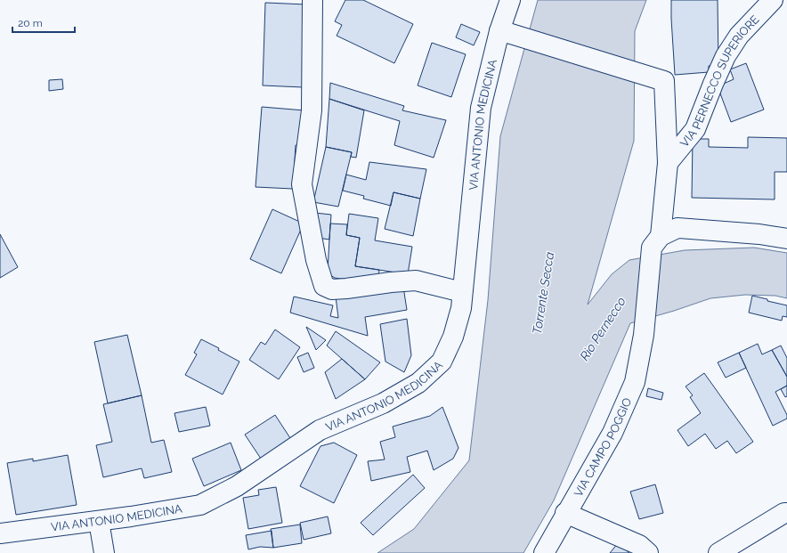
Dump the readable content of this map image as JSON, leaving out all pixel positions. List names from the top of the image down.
{
  "streets": {
    "street": ["VIA PERNECCO SUPERIORE", "VIA ANTONIO MEDICINA", "VIA CAMPO POGGIO"]
  },
  "crossings": [
    ["VIA PERNECCO SUPERIORE", "VIA CAMPO POGGIO"],
    ["VIA ANTONIO MEDICINA", "VIA CAMPO POGGIO"]
  ],
  "water": ["Torrente Secca", "Rio Pernecco"],
  "scale_bar": "20 m"
}
